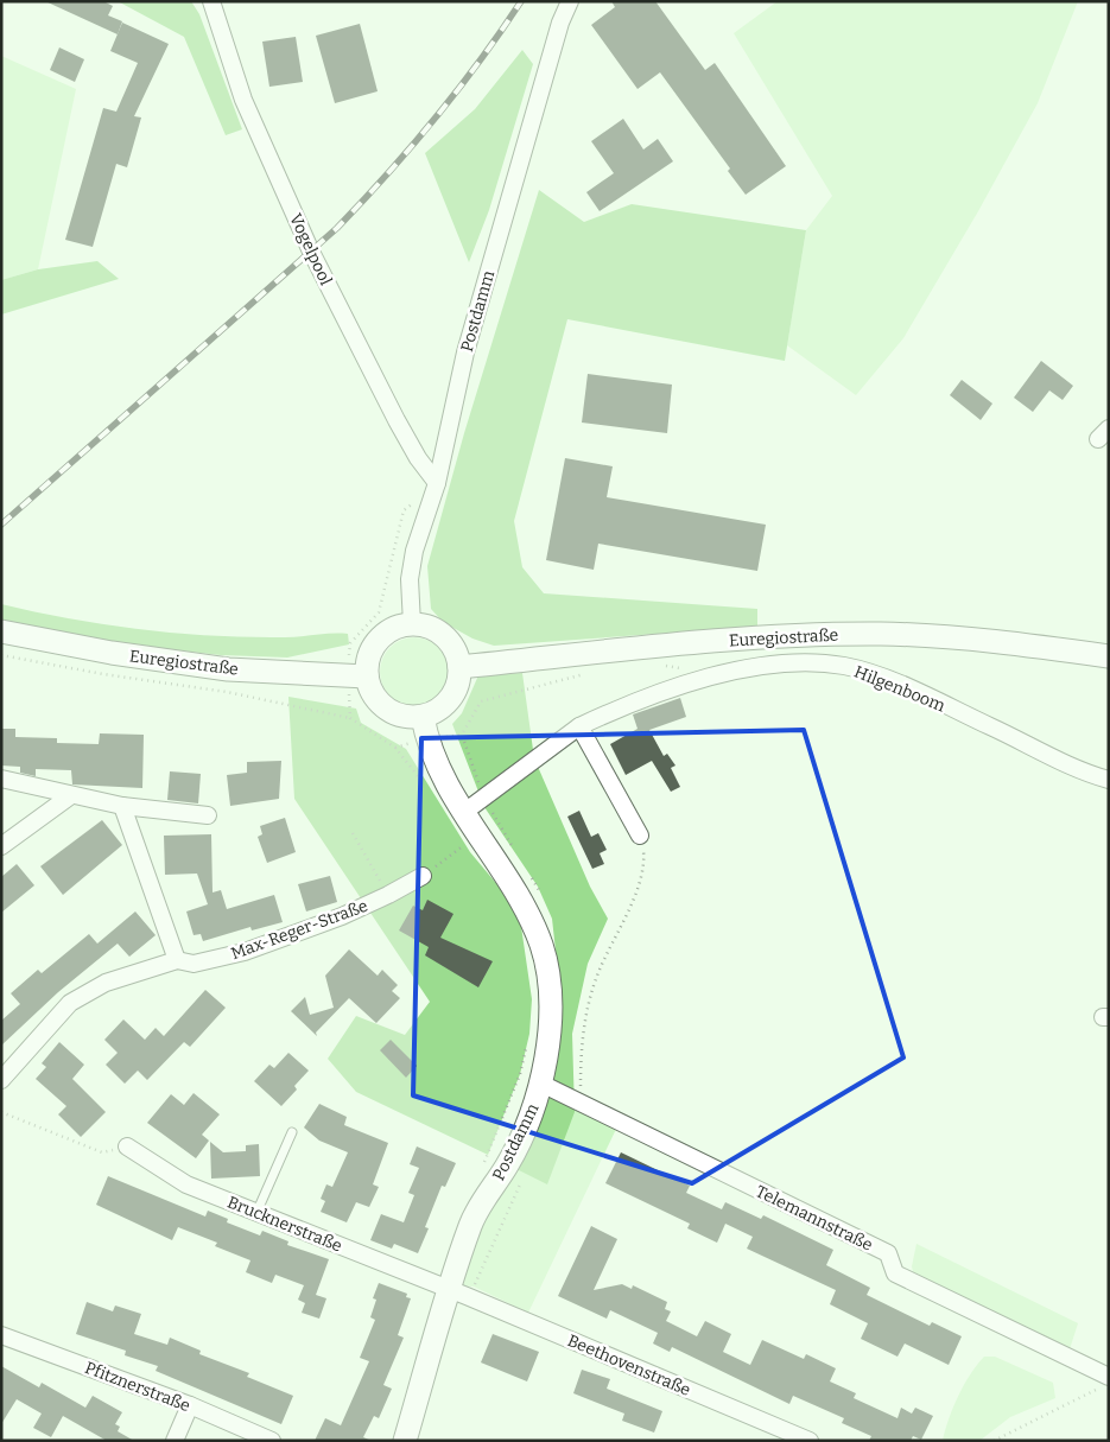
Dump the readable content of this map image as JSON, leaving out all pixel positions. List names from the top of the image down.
{
  "streets": {
    "main road": ["Postdamm", "Euregiostraße"],
    "street": [
      "Vogelpool",
      "Hilgenboom",
      "Max-Reger-Straße",
      "Telemannstraße",
      "Brucknerstraße",
      "Beethovenstraße",
      "Pfitznerstraße"
    ]
  },
  "crossings": [
    ["Vogelpool", "Postdamm"],
    ["Postdamm", "Euregiostraße"],
    ["Postdamm", "Hilgenboom"],
    ["Postdamm", "Telemannstraße"],
    ["Postdamm", "Brucknerstraße"],
    ["Postdamm", "Beethovenstraße"],
    ["Brucknerstraße", "Beethovenstraße"]
  ]
}
